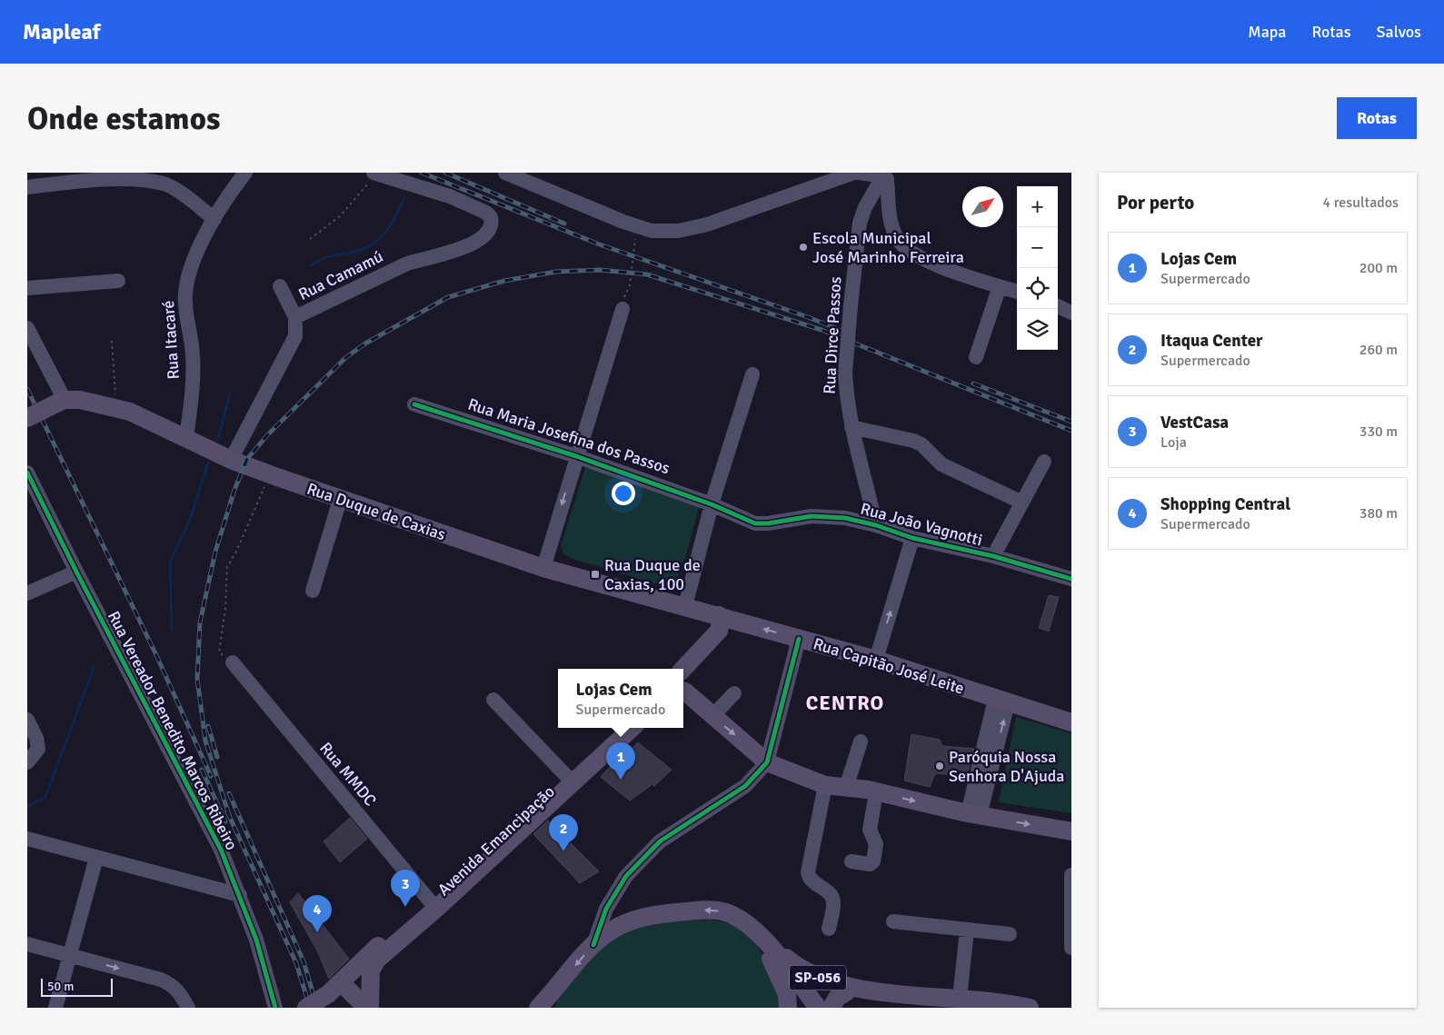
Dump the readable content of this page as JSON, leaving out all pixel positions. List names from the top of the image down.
{
  "streets": {
    "main road": [
      "Rua Duque de Caxias",
      "Rua Capitão José Leite",
      "Avenida Emancipação",
      "SP-056"
    ],
    "street": [
      "Rua Camamú",
      "Rua Dirce Passos",
      "Rua Itacaré",
      "Rua Maria Josefina dos Passos",
      "Rua João Vagnotti",
      "Rua Vereador Benedito Marcos Ribeiro",
      "Rua MMDC"
    ]
  },
  "crossings": [
    ["Rua Camamú", "Rua Duque de Caxias"],
    ["Rua Dirce Passos", "Rua João Vagnotti"],
    ["Rua Itacaré", "Rua Duque de Caxias"],
    ["Rua Maria Josefina dos Passos", "Rua João Vagnotti"],
    ["Rua Duque de Caxias", "Rua Capitão José Leite"],
    ["Rua MMDC", "Avenida Emancipação"]
  ],
  "districts": ["CENTRO"],
  "places": {
    "other": ["Escola Municipal José Marinho Ferreira", "Paróquia Nossa Senhora D'Ajuda"],
    "transit": ["Rua Duque de Caxias, 100"]
  },
  "scale_bar": "50 m",
  "north": "top right",
  "page": {
    "header": "Mapleaf",
    "nav": ["Mapa", "Rotas", "Salvos"],
    "buttons": "Rotas",
    "title": "Onde estamos",
    "heading": ["Por perto", "4 resultados"],
    "map_buttons": ["+", "−"],
    "list": [
      {
        "mark": "1",
        "name": "Lojas Cem",
        "note": "Supermercado",
        "value": "200 m"
      },
      {
        "mark": "2",
        "name": "Itaqua Center",
        "note": "Supermercado",
        "value": "260 m"
      },
      {
        "mark": "3",
        "name": "VestCasa",
        "note": "Loja",
        "value": "330 m"
      },
      {
        "mark": "4",
        "name": "Shopping Central",
        "note": "Supermercado",
        "value": "380 m"
      }
    ],
    "popup": ["Lojas Cem", "Supermercado"],
    "pins": [
      "1",
      "2",
      "3",
      "4"
    ],
    "scale": "50 m"
  }
}
